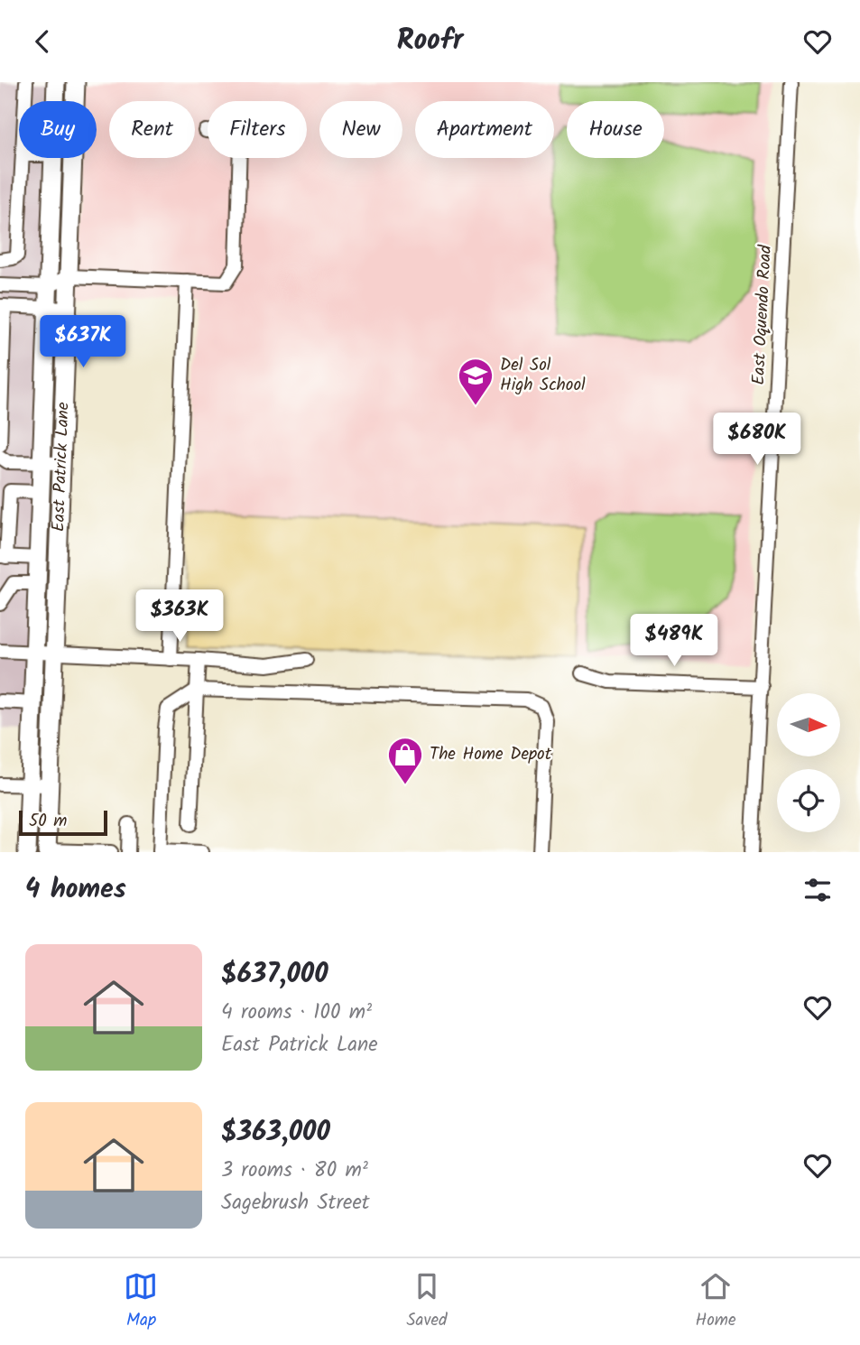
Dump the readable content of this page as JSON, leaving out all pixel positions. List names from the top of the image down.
{
  "streets": {
    "main road": ["East Patrick Lane"],
    "street": ["East Oquendo Road"]
  },
  "places": {
    "school or university": ["Del Sol High School"],
    "shop": ["The Home Depot"]
  },
  "scale_bar": "50 m",
  "north": "right",
  "page": {
    "header": "Roofr",
    "chip": [
      "Buy",
      "Rent",
      "Filters",
      "New",
      "Apartment",
      "House"
    ],
    "price": [
      "$637K",
      "$680K",
      "$363K",
      "$489K"
    ],
    "scale": "50 m",
    "heading": "4 homes",
    "list": [
      {
        "name": "$637,000",
        "note": "4 rooms · 100 m² · East Patrick Lane"
      },
      {
        "name": "$363,000",
        "note": "3 rooms · 80 m² · Sagebrush Street"
      }
    ],
    "tabs": ["Map", "Saved", "Home"]
  }
}
